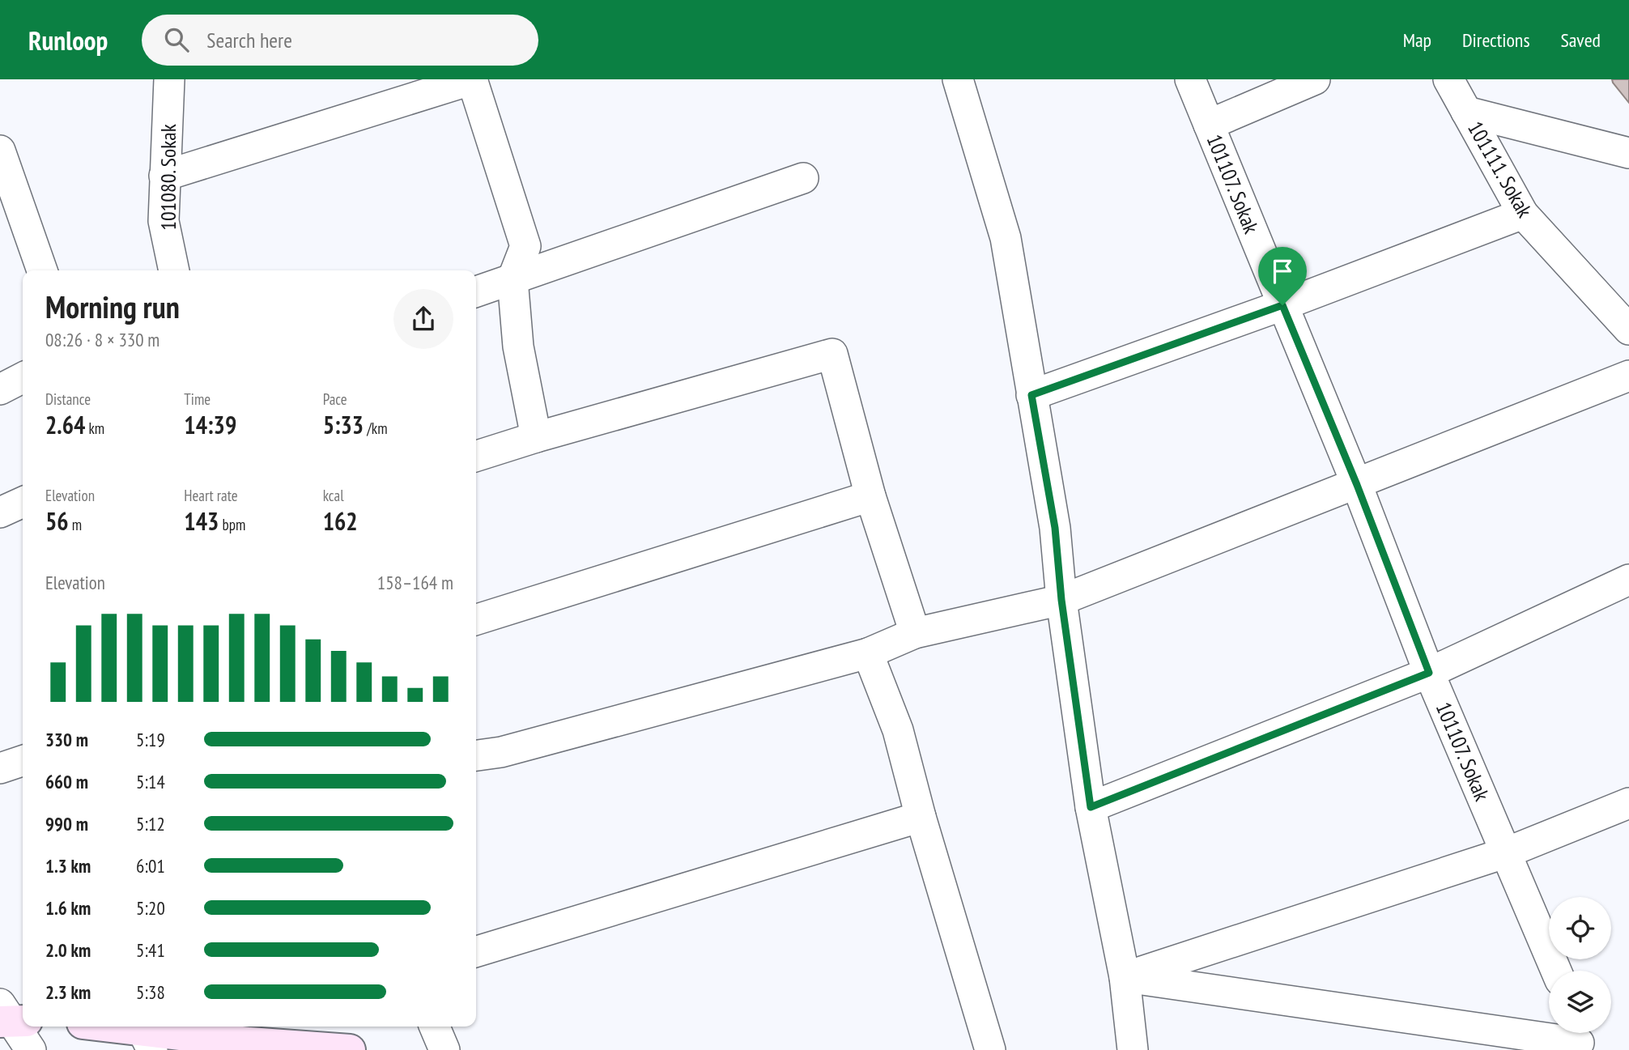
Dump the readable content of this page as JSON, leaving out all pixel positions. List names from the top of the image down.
{
  "streets": {
    "street": ["101111. Sokak", "101080. Sokak", "101107. Sokak"]
  },
  "page": {
    "header": "Runloop",
    "search": "Search here",
    "nav": ["Map", "Directions", "Saved"],
    "heading": ["Morning run", "08:26 · 8 × 330 m"],
    "stats": [
      ["Distance", "2.64 km"],
      ["Time", "14:39"],
      ["Pace", "5:33 /km"],
      ["Elevation", "56 m"],
      ["Heart rate", "143 bpm"],
      ["kcal", "162"]
    ],
    "chart": ["Elevation", "158–164 m"],
    "list": [
      {
        "name": "330 m",
        "note": "5:19"
      },
      {
        "name": "660 m",
        "note": "5:14"
      },
      {
        "name": "990 m",
        "note": "5:12"
      },
      {
        "name": "1.3 km",
        "note": "6:01"
      },
      {
        "name": "1.6 km",
        "note": "5:20"
      },
      {
        "name": "2.0 km",
        "note": "5:41"
      },
      {
        "name": "2.3 km",
        "note": "5:38"
      }
    ]
  }
}
